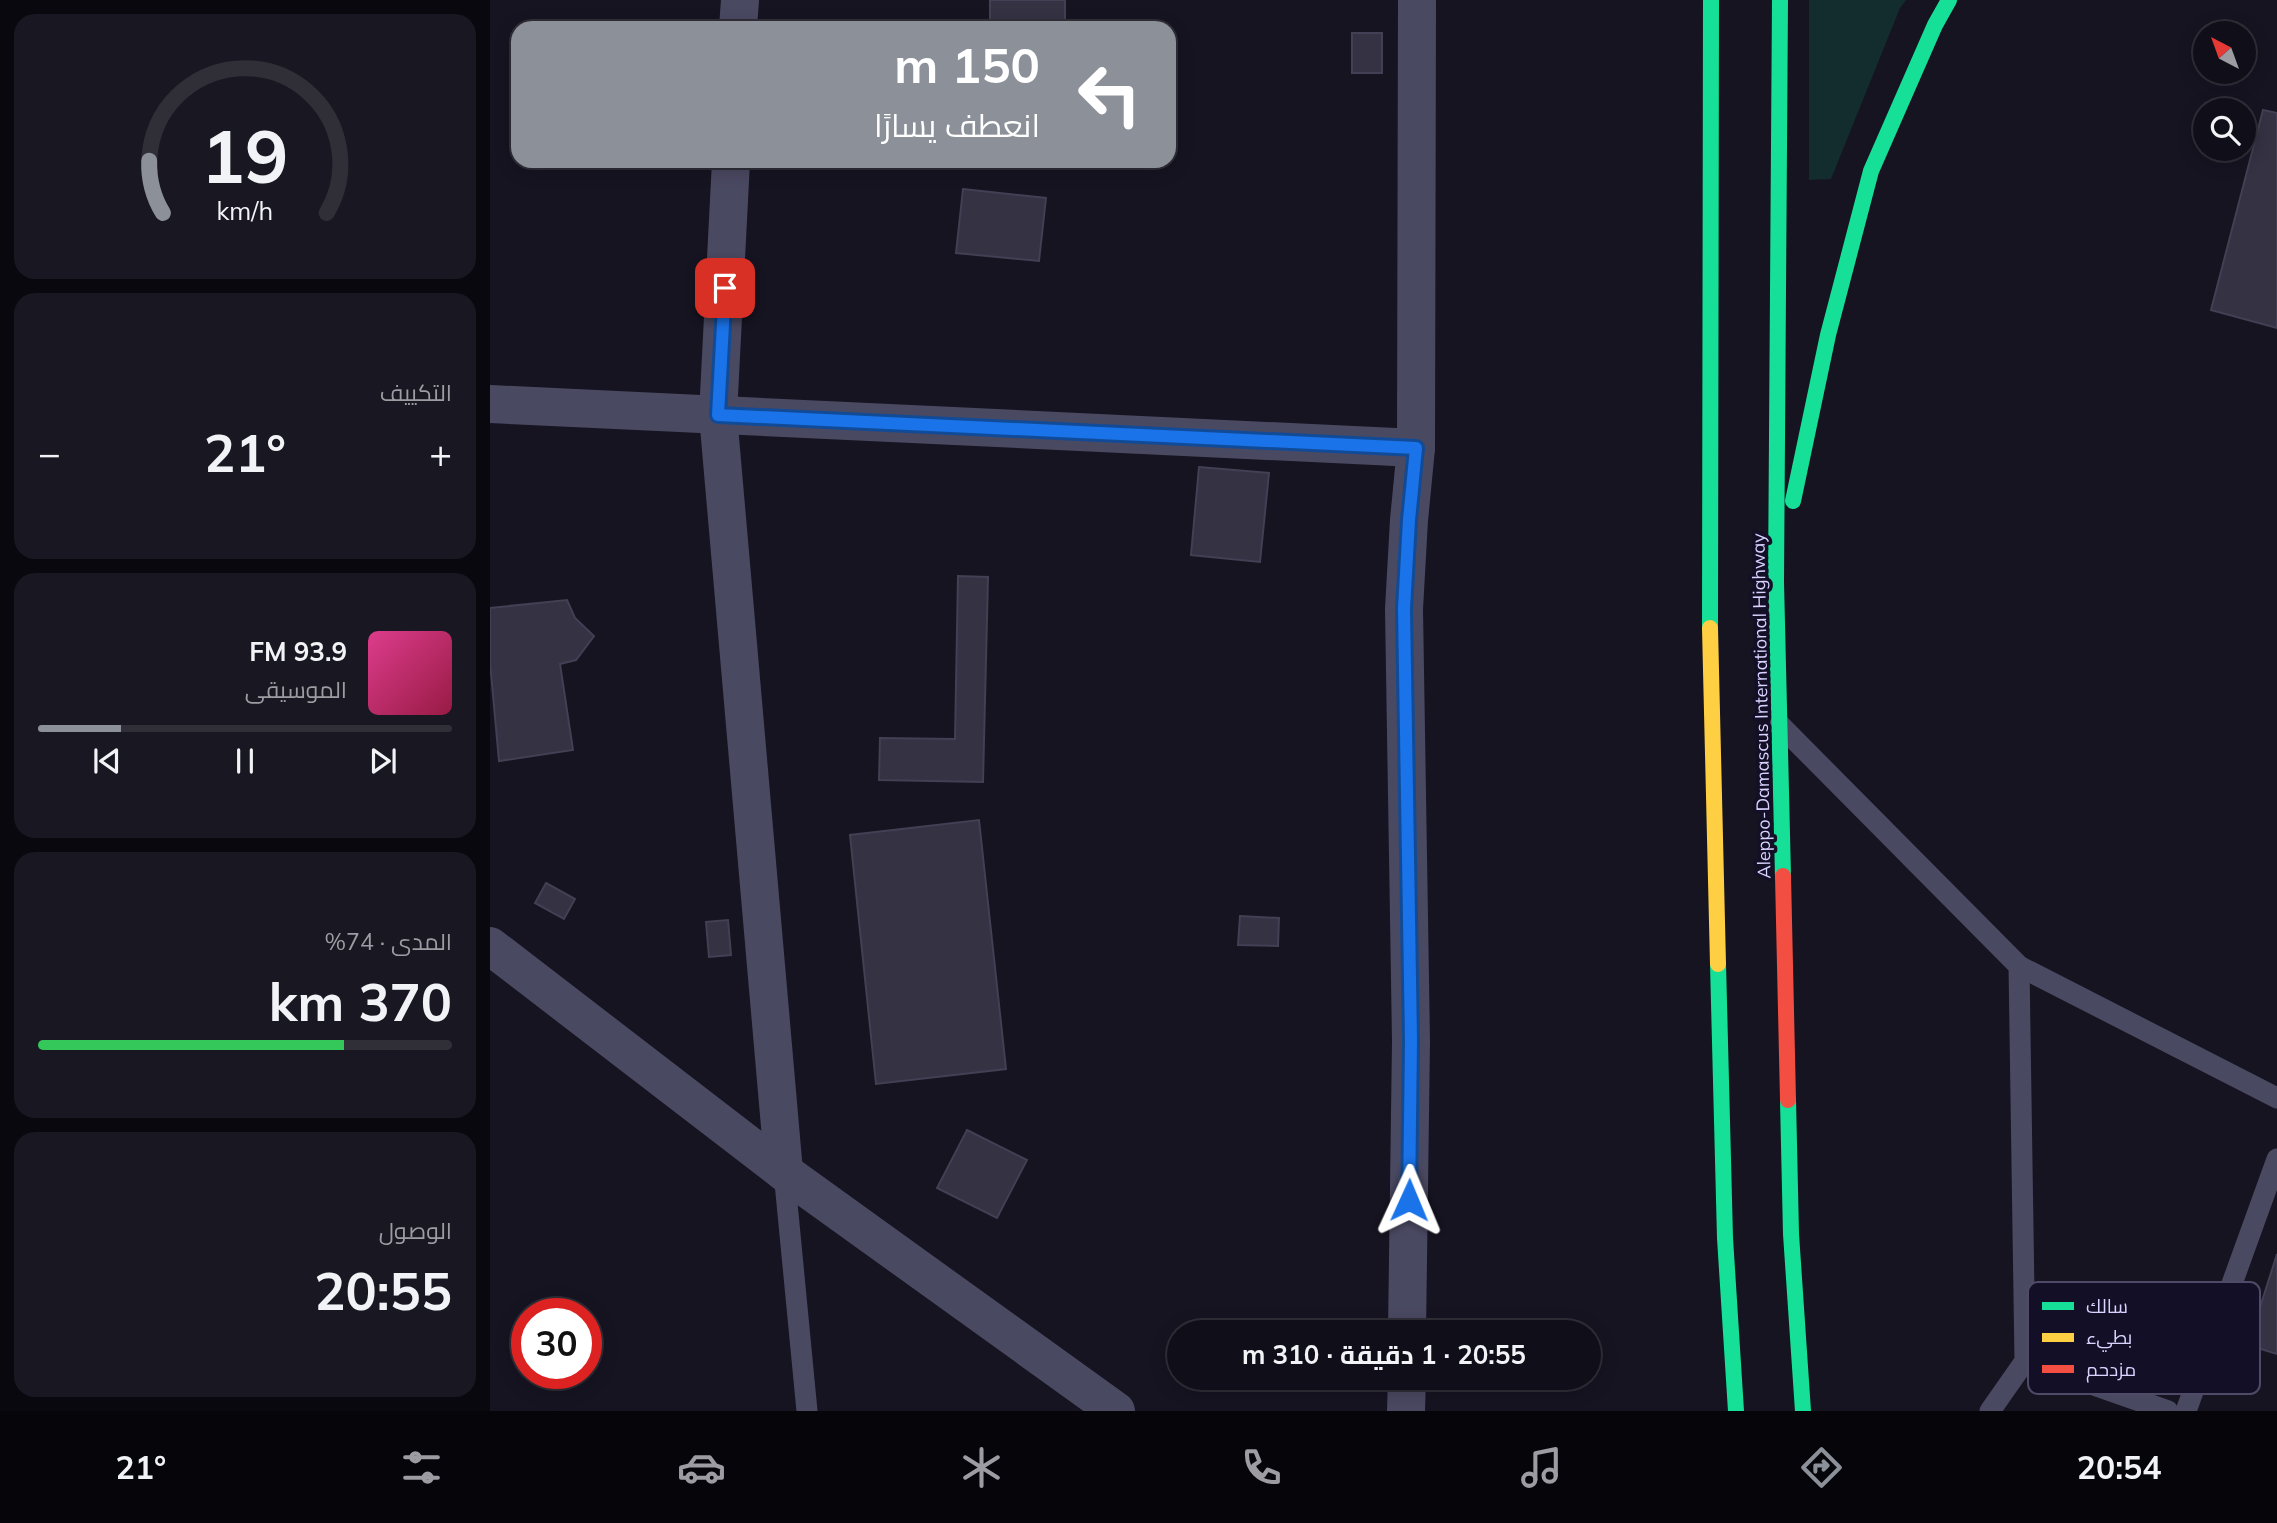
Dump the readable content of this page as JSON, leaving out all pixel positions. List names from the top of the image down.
{
  "streets": {
    "highway": ["Aleppo-Damascus International Highway"]
  },
  "legend": ["سالك", "بطيء", "مزدحم"],
  "north": "top left",
  "page": {
    "turn": ["150 m", "انعطف يسارًا"],
    "tile": [
      "التكييف",
      ["المدى · 74%", "370 km"],
      ["الوصول", "20:55"]
    ],
    "heat": ["−", "21°", "+"],
    "song": ["93.9 FM", "الموسيقى"],
    "limit": "30",
    "trip": "20:55 · 1 دقيقة · 310 m",
    "tabs": ["20:54", "21°"],
    "gauge": ["19", "km/h"]
  }
}
